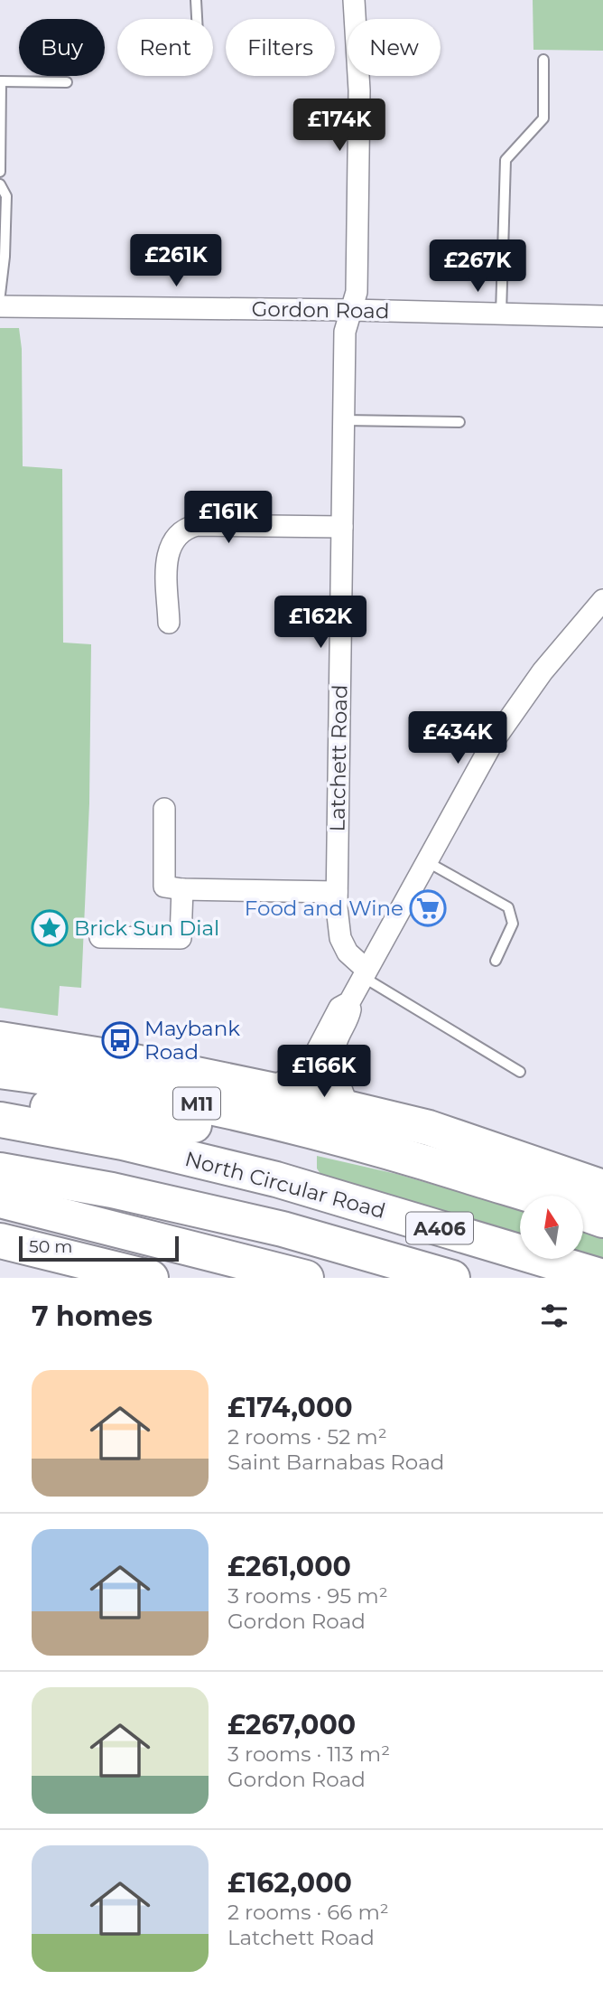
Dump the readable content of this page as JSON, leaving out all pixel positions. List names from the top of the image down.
{
  "streets": {
    "highway": ["M11", "North Circular Road", "A406"],
    "street": ["Gordon Road", "Latchett Road"]
  },
  "crossings": [
    ["Gordon Road", "Latchett Road"]
  ],
  "places": {
    "supermarket": ["Food and Wine"],
    "place": ["Brick Sun Dial"],
    "bus stop": ["Maybank Road"]
  },
  "scale_bar": "50 m",
  "north": "top",
  "page": {
    "chip": [
      "Buy",
      "Rent",
      "Filters",
      "New"
    ],
    "price": [
      "£174K",
      "£261K",
      "£267K",
      "£161K",
      "£162K",
      "£434K",
      "£166K"
    ],
    "scale": "50 m",
    "heading": "7 homes",
    "list": [
      {
        "name": "£174,000",
        "note": "2 rooms · 52 m² · Saint Barnabas Road"
      },
      {
        "name": "£261,000",
        "note": "3 rooms · 95 m² · Gordon Road"
      },
      {
        "name": "£267,000",
        "note": "3 rooms · 113 m² · Gordon Road"
      },
      {
        "name": "£162,000",
        "note": "2 rooms · 66 m² · Latchett Road"
      }
    ]
  }
}
